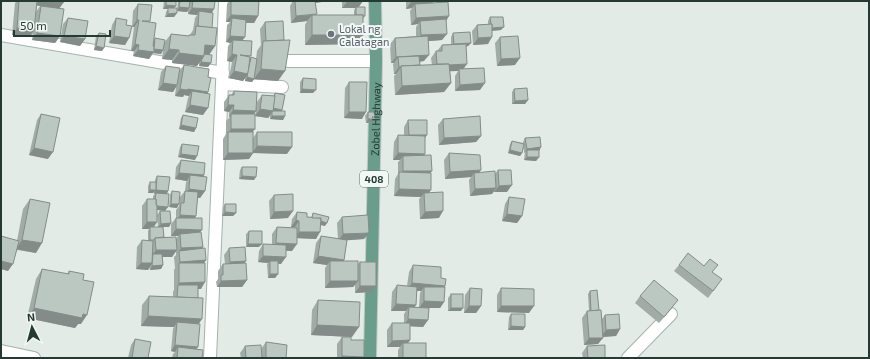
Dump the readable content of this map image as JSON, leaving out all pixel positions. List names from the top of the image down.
{
  "streets": {
    "main road": ["Zobel Highway", "408"]
  },
  "places": ["Lokal ng Calatagan"],
  "scale_bar": "50 m",
  "north": "top"
}
